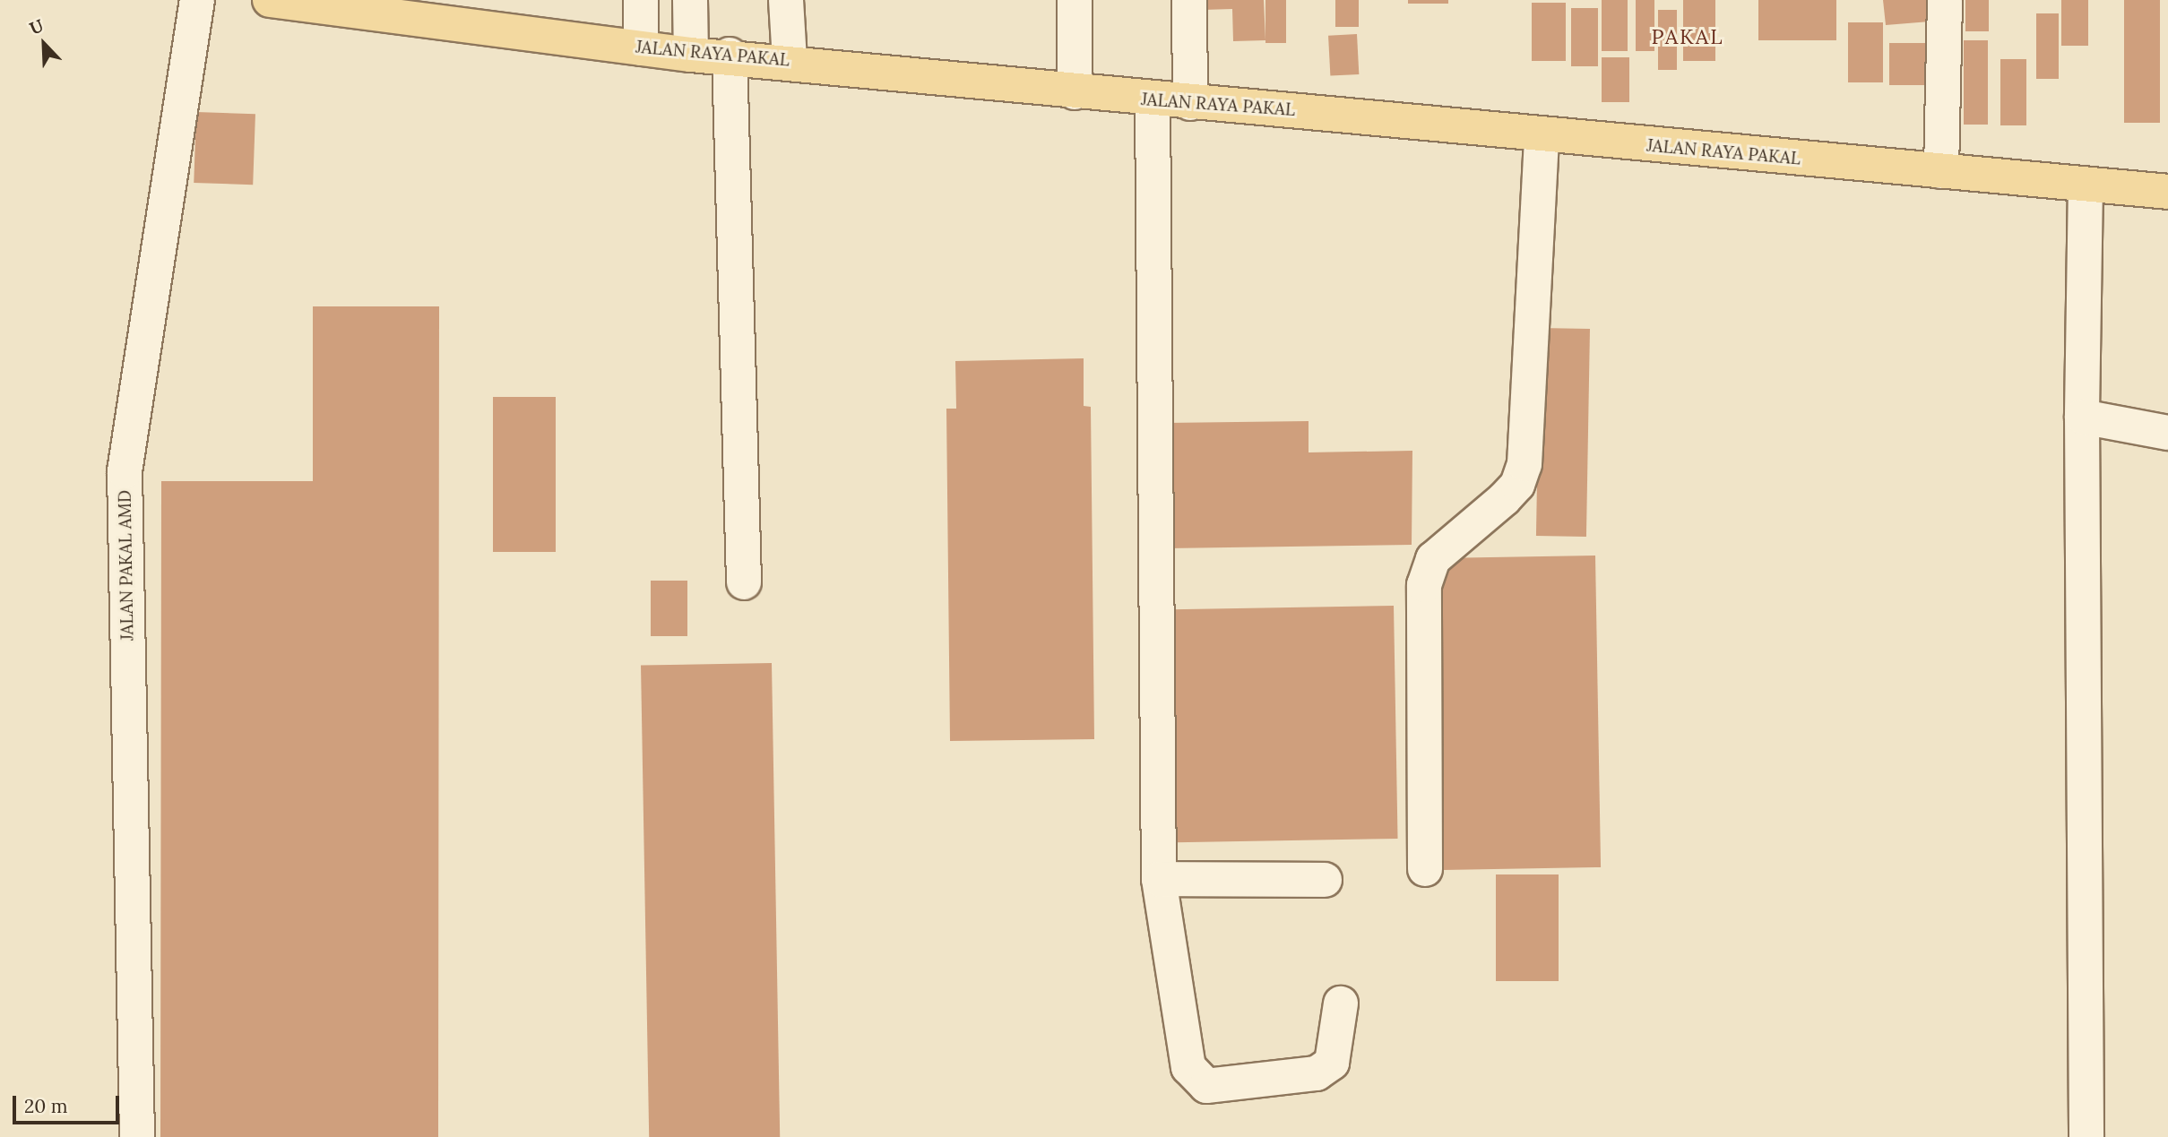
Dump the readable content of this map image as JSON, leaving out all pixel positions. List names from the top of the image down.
{
  "streets": {
    "main road": ["JALAN RAYA PAKAL"],
    "street": ["JALAN PAKAL AMD"]
  },
  "districts": ["PAKAL"],
  "scale_bar": "20 m",
  "north": "top left"
}
